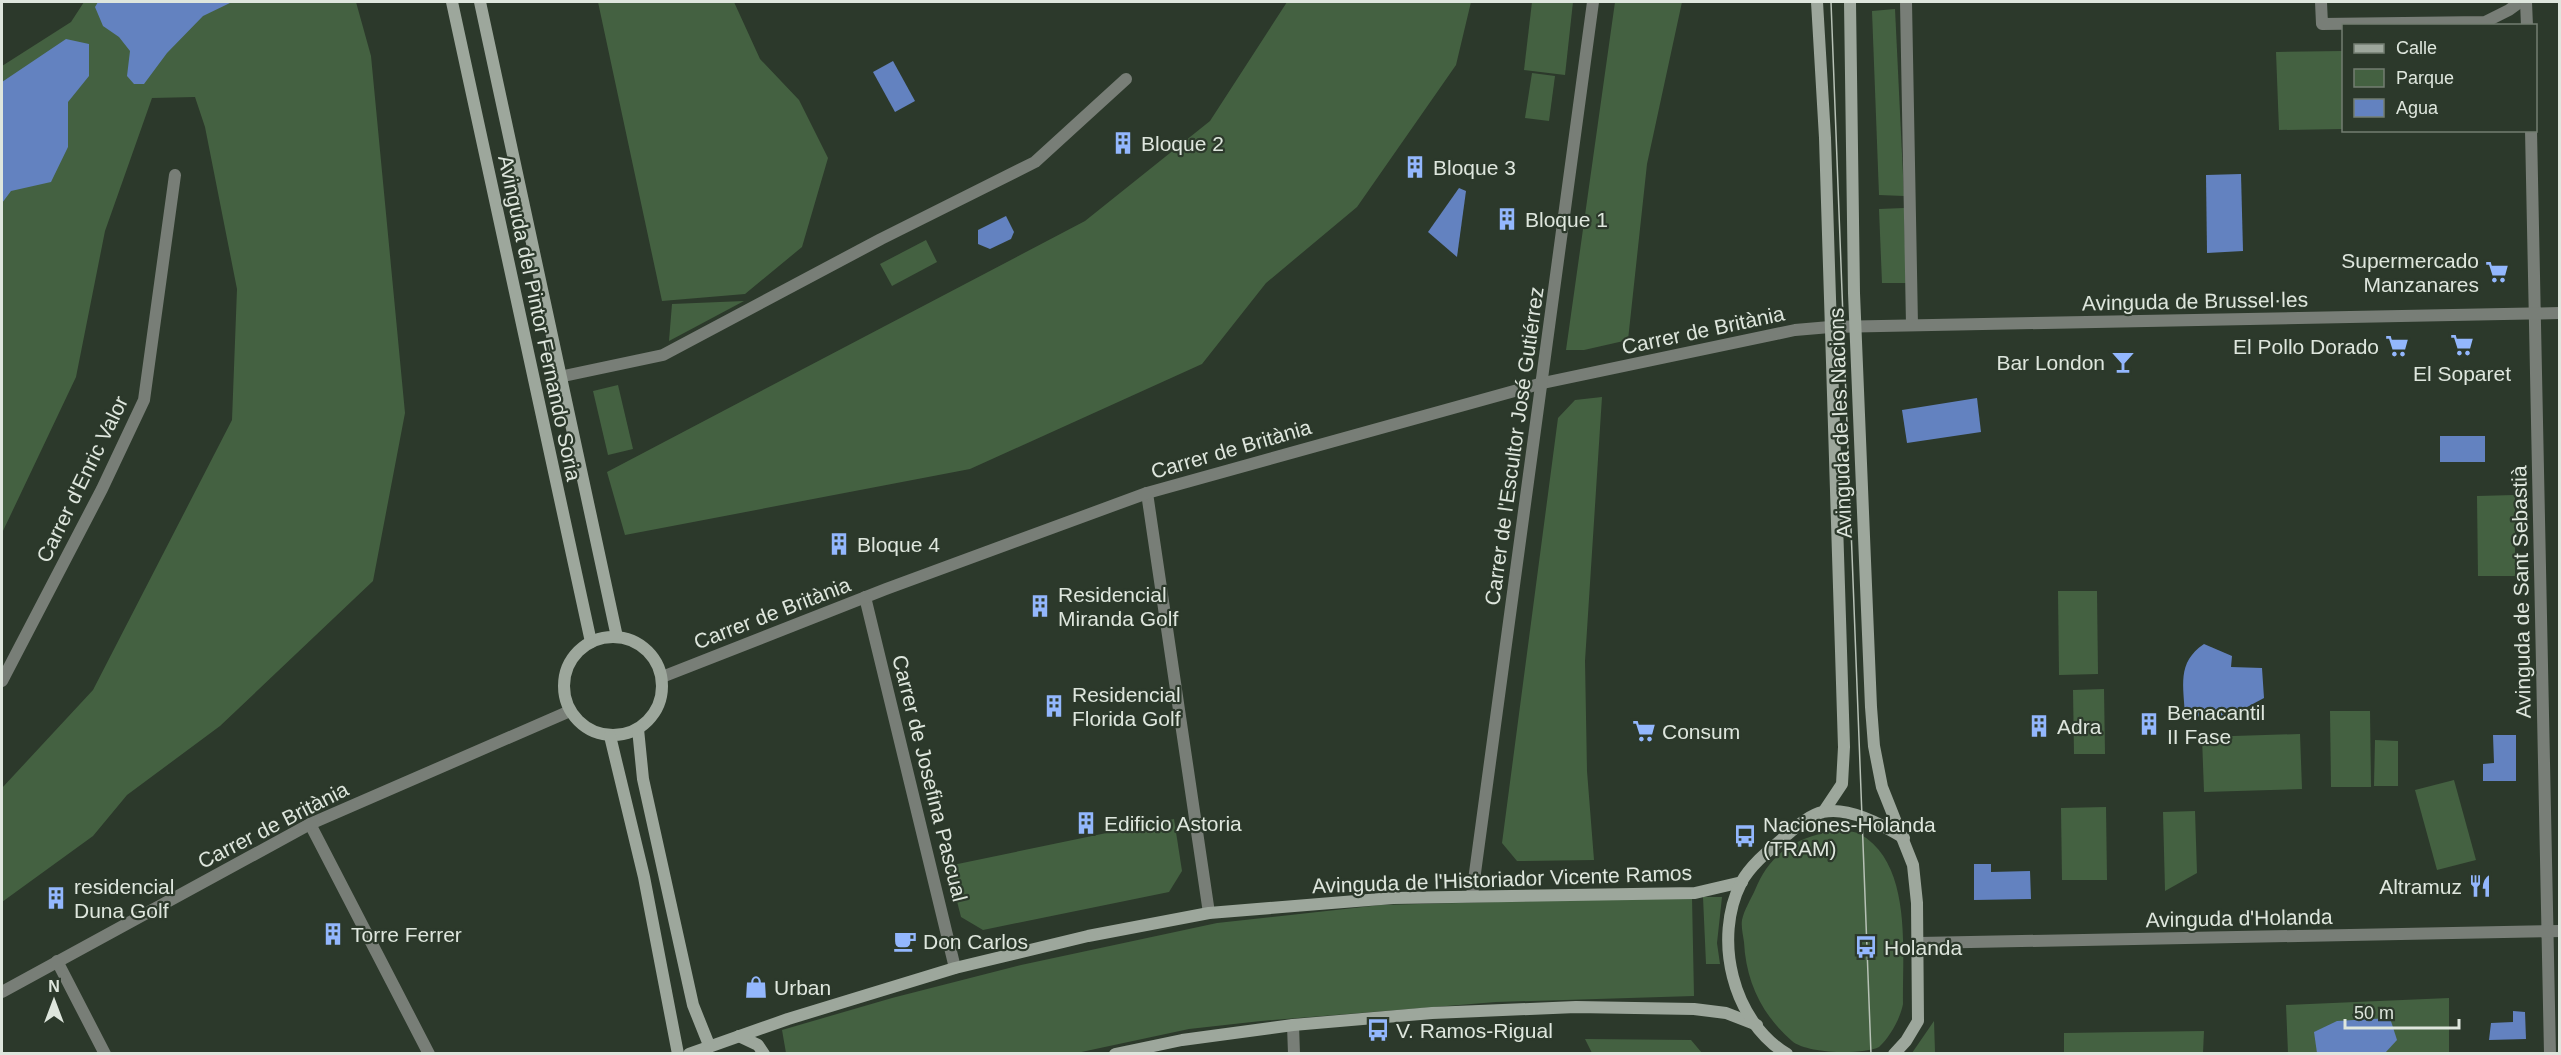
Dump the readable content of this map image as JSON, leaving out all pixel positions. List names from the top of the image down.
{
  "streets": {
    "street": [
      "Avinguda de Brussel·les",
      "Avinguda del Pintor Fernando Soria",
      "Carrer de Britània",
      "Avinguda de les Nacions",
      "Carrer de l'Escultor José Gutiérrez",
      "Carrer d'Enric Valor",
      "Avinguda de Sant Sebastià",
      "Carrer de Josefina Pascual",
      "Avinguda de l'Historiador Vicente Ramos",
      "Avinguda d'Holanda"
    ]
  },
  "crossings": [
    ["Avinguda de Brussel·les", "Carrer de Britània"],
    ["Avinguda de Brussel·les", "Avinguda de les Nacions"],
    ["Avinguda de Brussel·les", "Avinguda de Sant Sebastià"],
    ["Avinguda del Pintor Fernando Soria", "Carrer de Britània"],
    ["Carrer de Britània", "Avinguda de les Nacions"],
    ["Carrer de Britània", "Carrer de l'Escultor José Gutiérrez"],
    ["Carrer de Britània", "Carrer de Josefina Pascual"],
    ["Avinguda de les Nacions", "Avinguda d'Holanda"],
    ["Carrer de l'Escultor José Gutiérrez", "Avinguda de l'Historiador Vicente Ramos"],
    ["Avinguda de Sant Sebastià", "Avinguda d'Holanda"],
    ["Carrer de Josefina Pascual", "Avinguda de l'Historiador Vicente Ramos"]
  ],
  "places": {
    "building": [
      "Bloque 2",
      "Bloque 3",
      "Bloque 1",
      "Bloque 4",
      "Residencial Miranda Golf",
      "Residencial Florida Golf",
      "Benacantil II Fase",
      "Adra",
      "Edificio Astoria",
      "residencial Duna Golf",
      "Torre Ferrer"
    ],
    "supermarket": [
      "Supermercado Manzanares",
      "El Soparet",
      "El Pollo Dorado",
      "Consum"
    ],
    "bar": ["Bar London"],
    "bus stop": ["Naciones-Holanda (TRAM)", "Holanda", "V. Ramos-Rigual"],
    "restaurant": ["Altramuz"],
    "cafe": ["Don Carlos"],
    "shop": ["Urban"]
  },
  "legend": ["Calle", "Parque", "Agua"],
  "scale_bar": "50 m",
  "north": "top"
}
